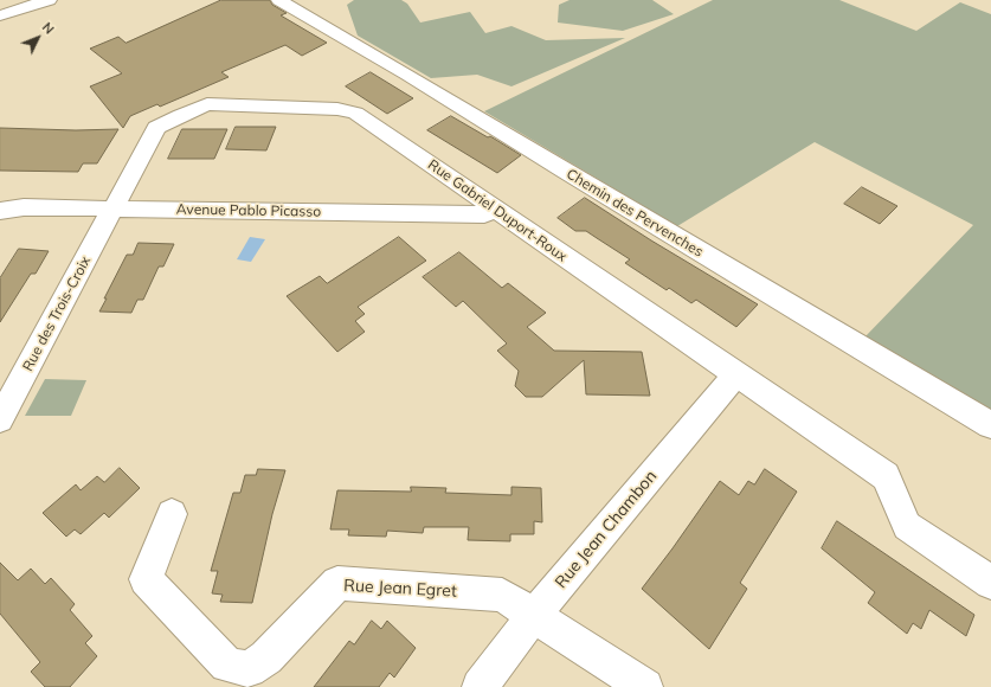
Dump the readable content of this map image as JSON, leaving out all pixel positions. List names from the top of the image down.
{
  "streets": {
    "street": [
      "Avenue Pablo Picasso",
      "Rue Gabriel Duport-Roux",
      "Chemin des Pervenches",
      "Rue des Trois-Croix",
      "Rue Jean Chambon",
      "Rue Jean Egret"
    ]
  },
  "crossings": [
    ["Avenue Pablo Picasso", "Rue Gabriel Duport-Roux"],
    ["Avenue Pablo Picasso", "Rue des Trois-Croix"],
    ["Rue Gabriel Duport-Roux", "Rue des Trois-Croix"],
    ["Rue Gabriel Duport-Roux", "Rue Jean Chambon"],
    ["Rue Jean Chambon", "Rue Jean Egret"]
  ],
  "north": "top right"
}
